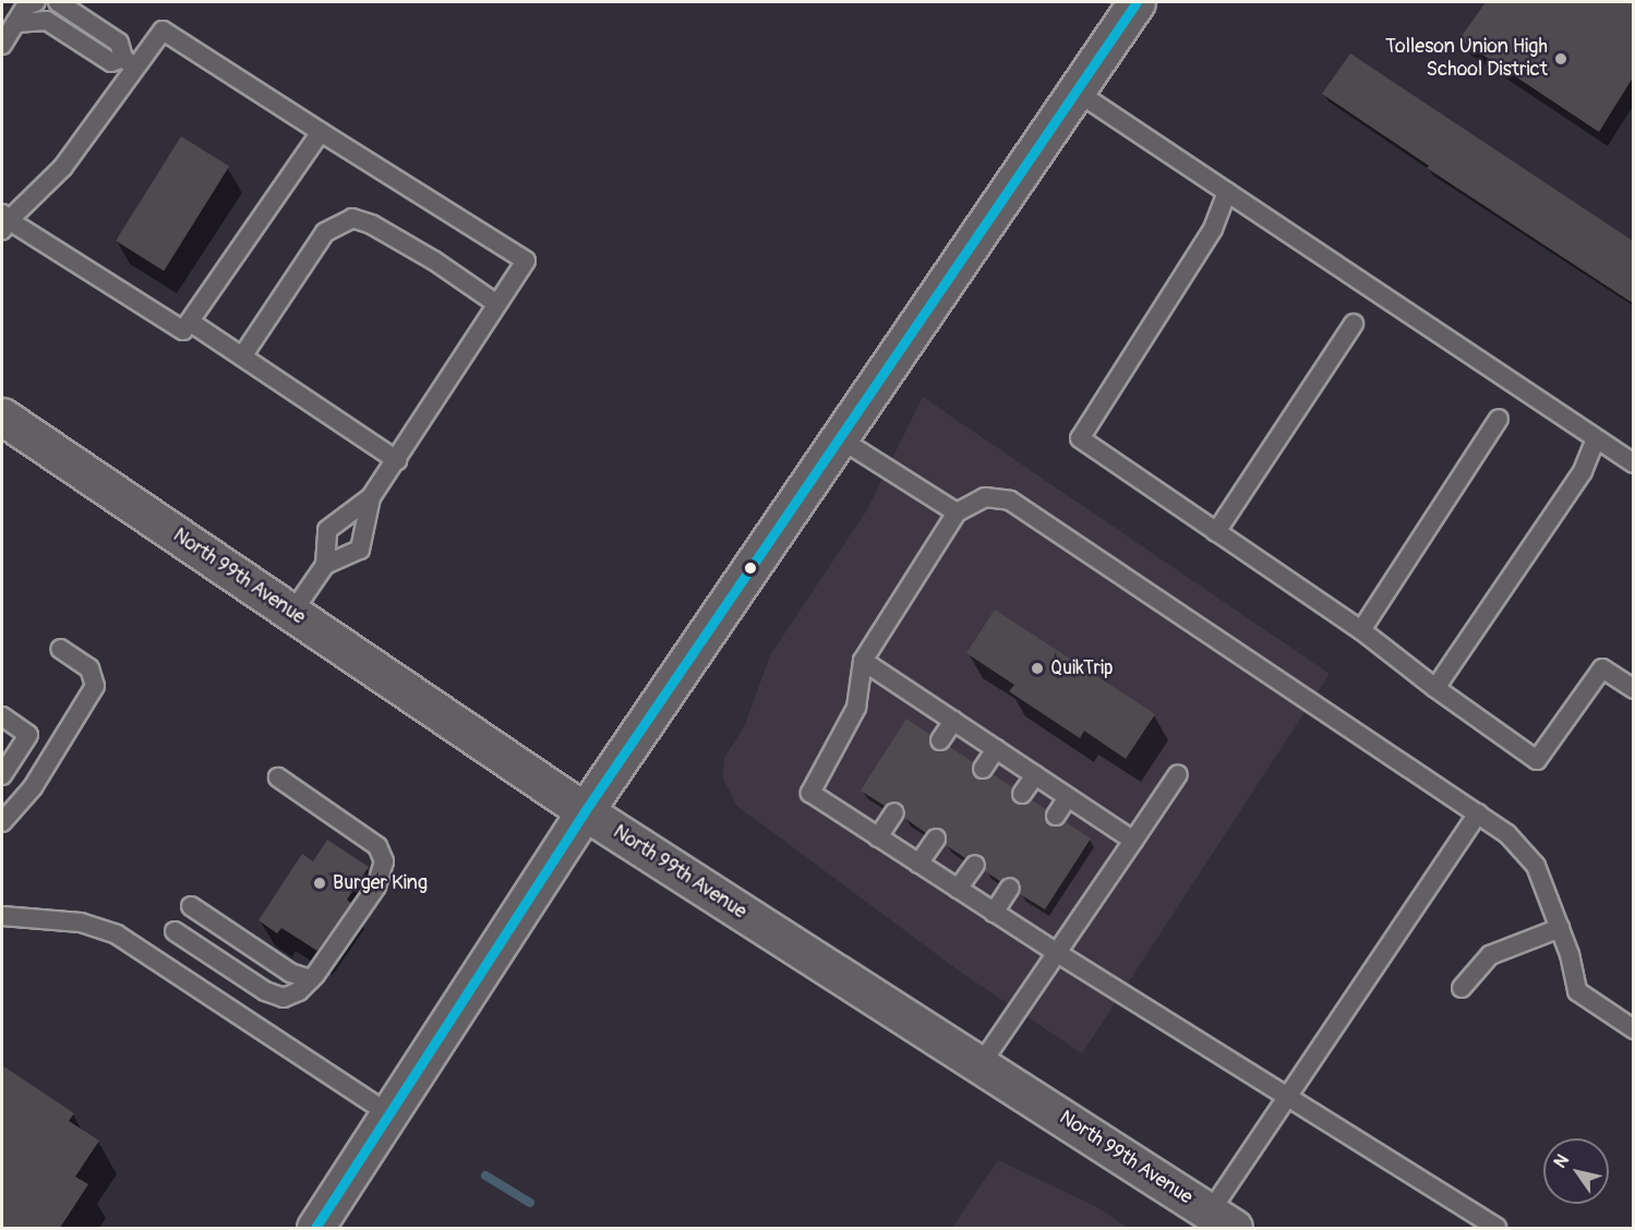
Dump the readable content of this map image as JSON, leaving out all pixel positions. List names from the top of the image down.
{
  "streets": {
    "main road": ["North 99th Avenue"]
  },
  "places": ["Tolleson Union High School District", "QuikTrip", "Burger King"],
  "north": "top left"
}
